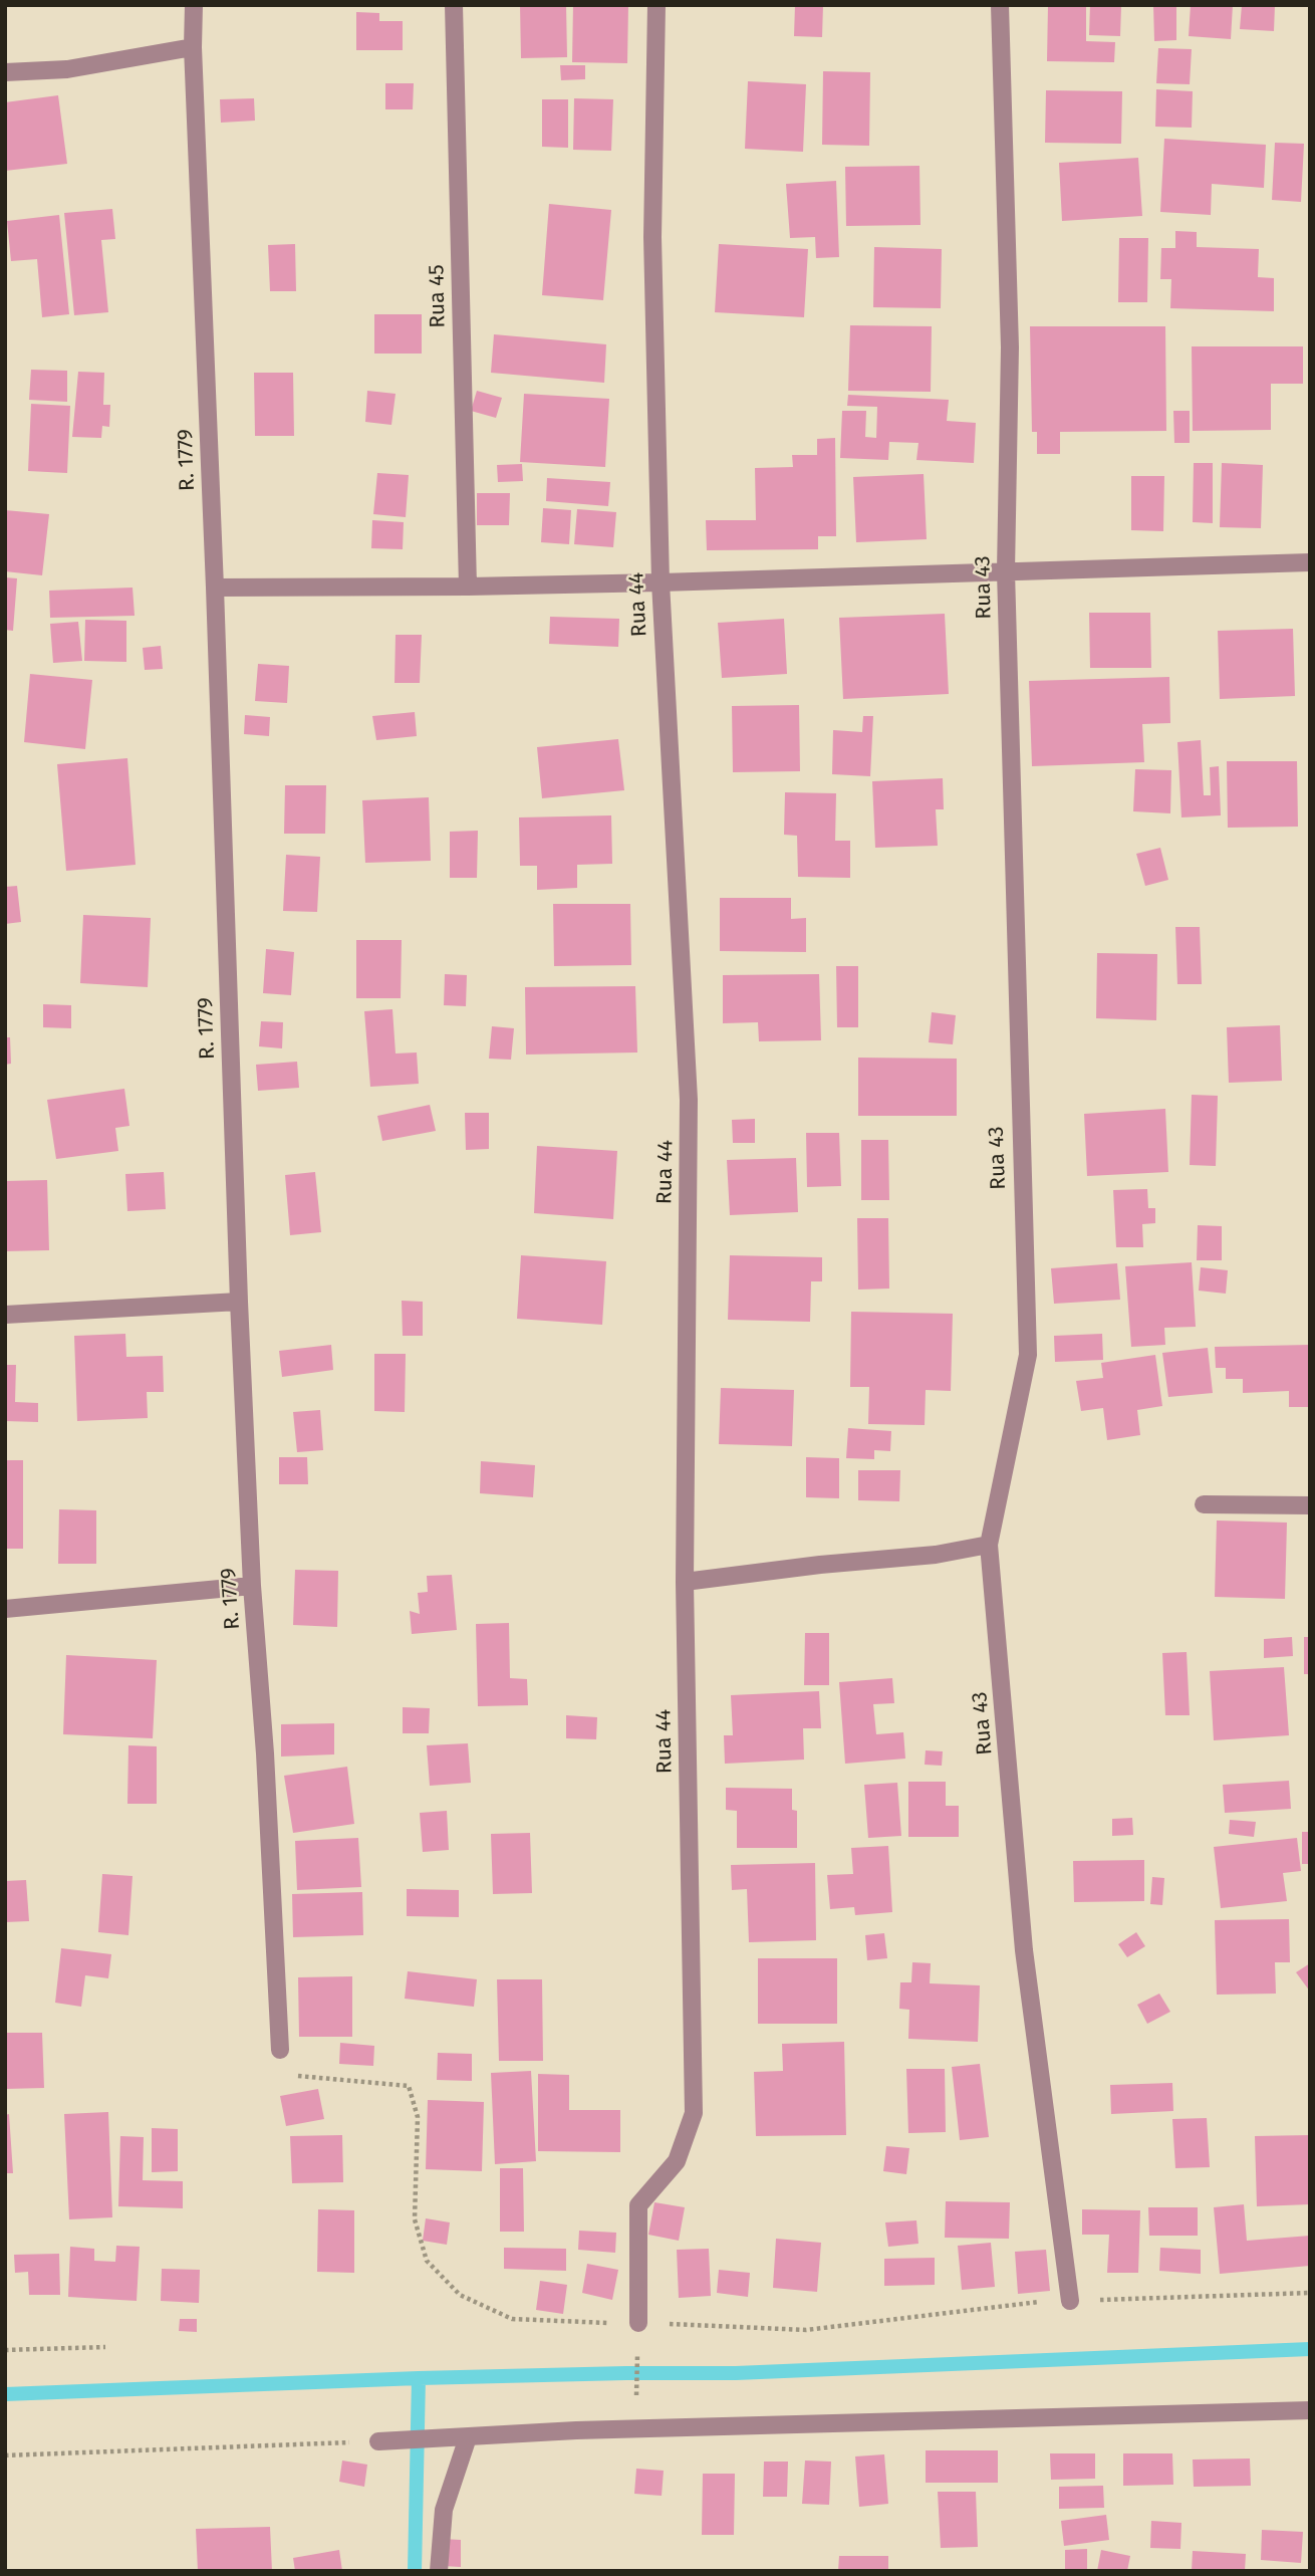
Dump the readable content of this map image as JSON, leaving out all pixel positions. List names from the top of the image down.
{
  "streets": {
    "street": [
      "Rua 45",
      "R. 1779",
      "Rua 43",
      "Rua 44"
    ]
  }
}
